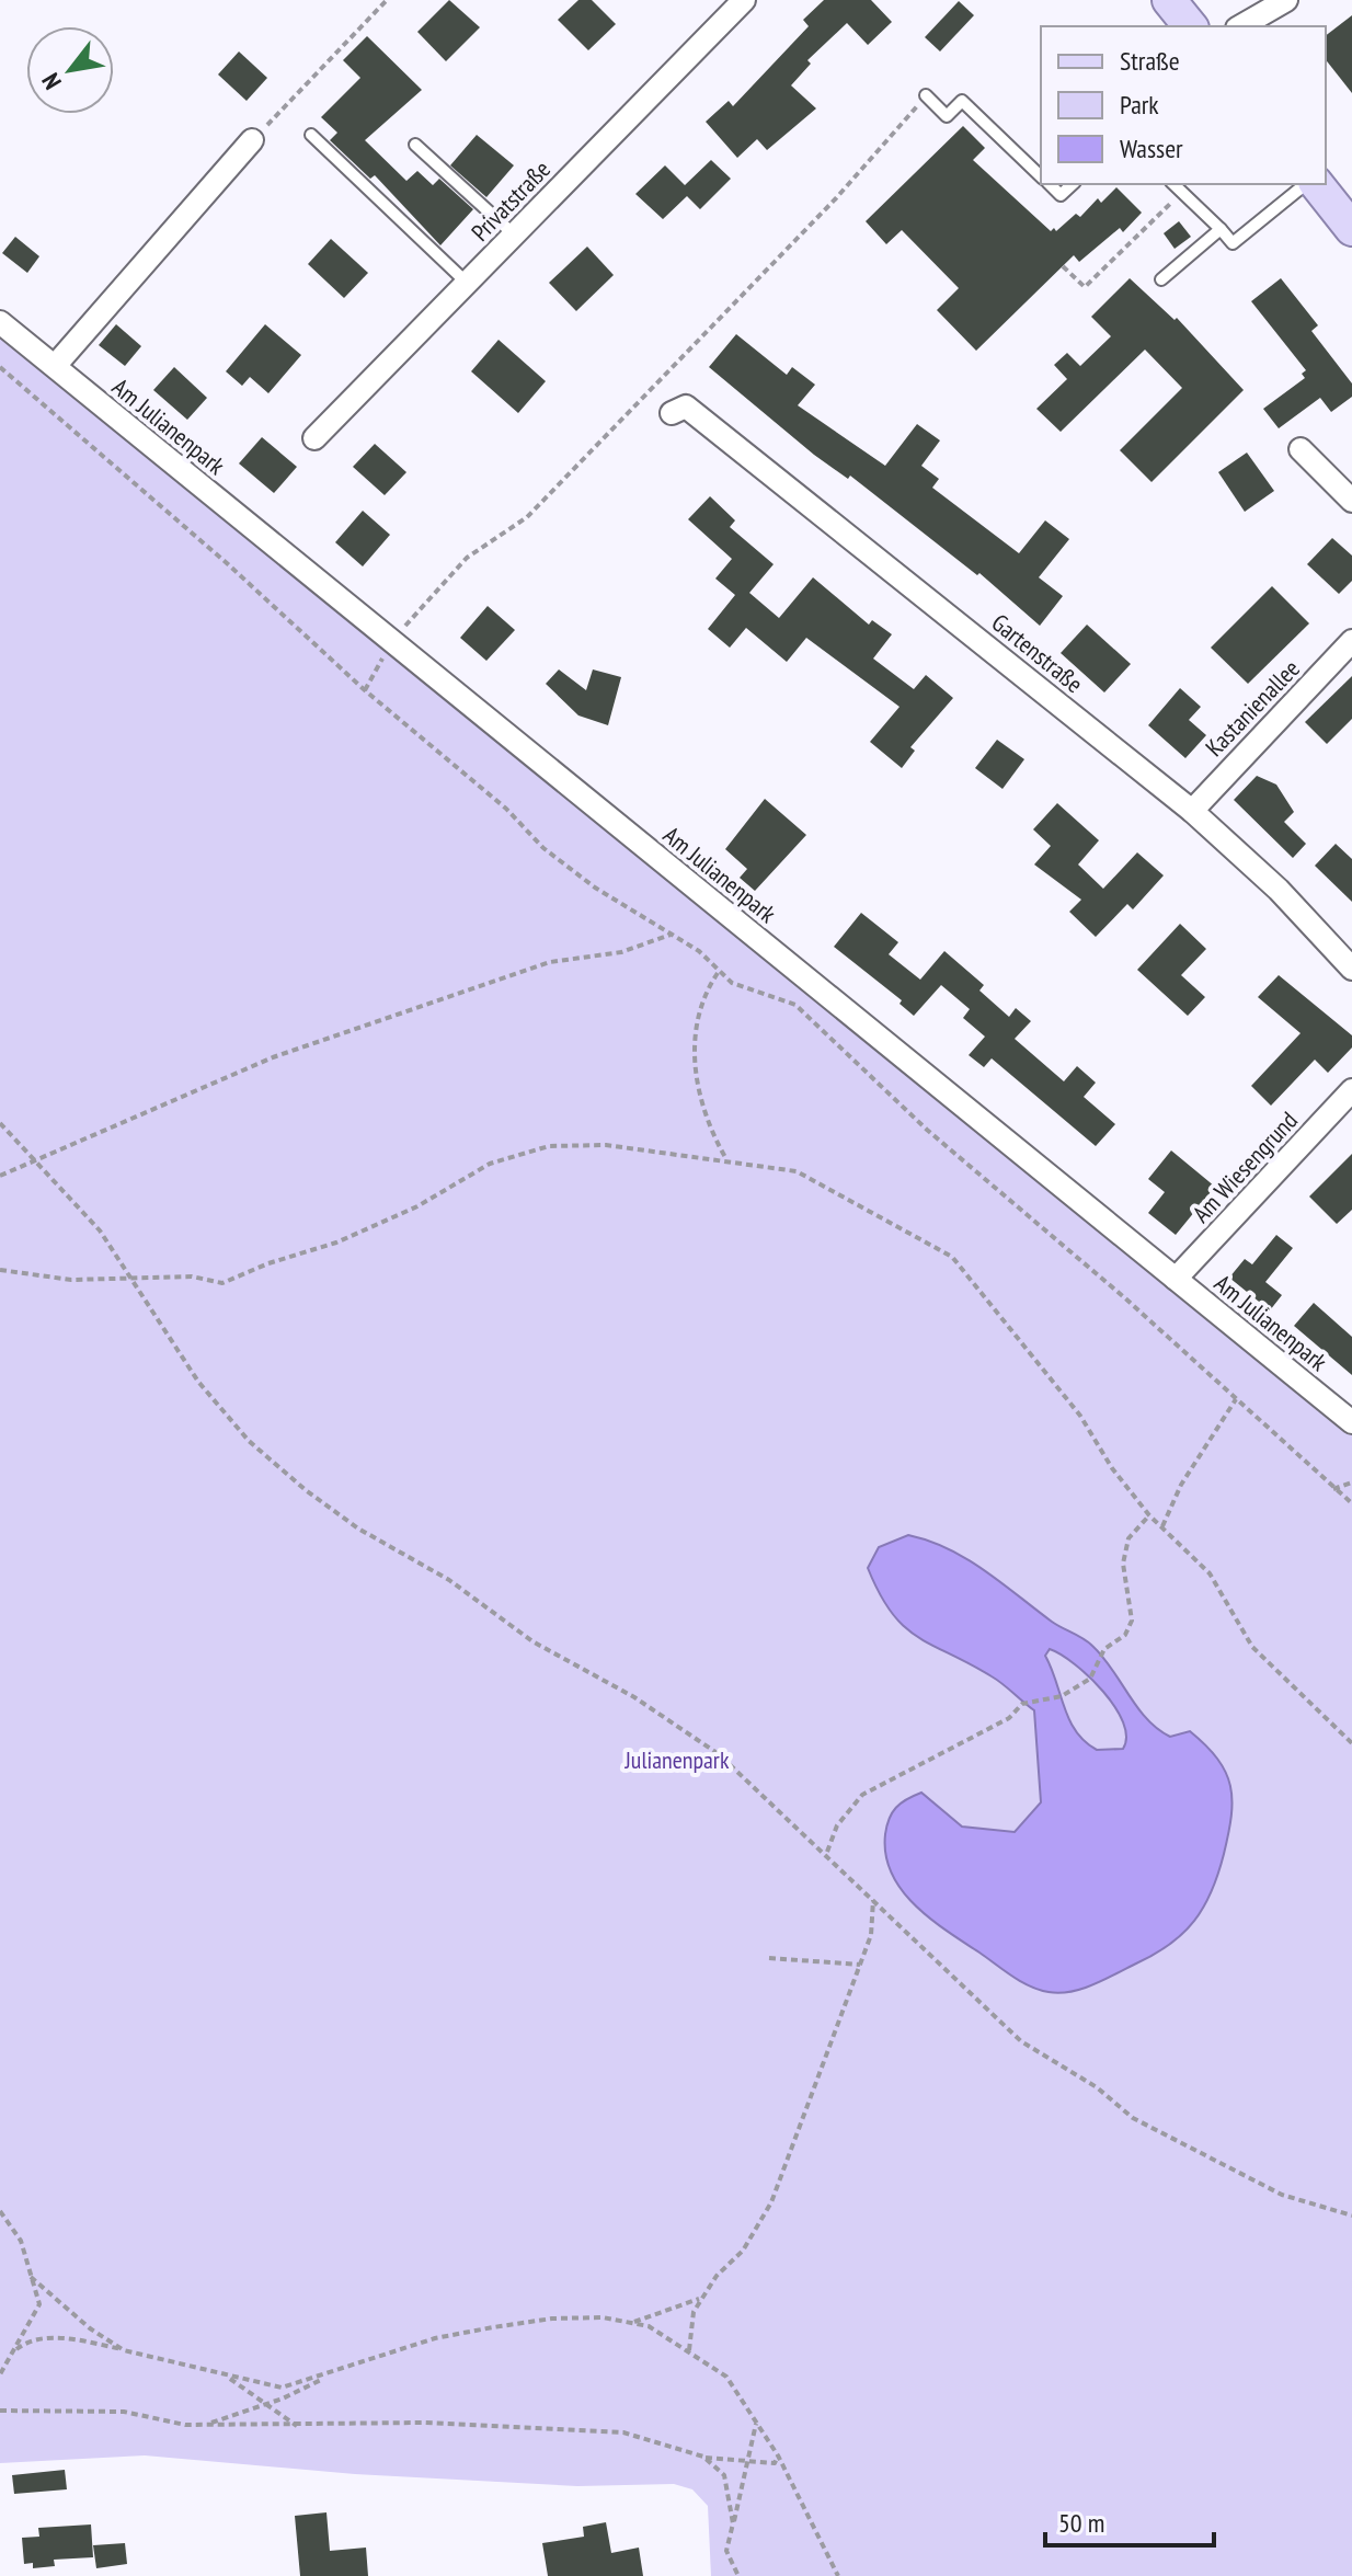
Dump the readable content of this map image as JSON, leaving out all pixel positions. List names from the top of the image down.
{
  "streets": {
    "street": [
      "Privatstraße",
      "Am Julianenpark",
      "Gartenstraße",
      "Kastanienallee",
      "Am Wiesengrund"
    ]
  },
  "crossings": [
    ["Am Julianenpark", "Am Wiesengrund"],
    ["Gartenstraße", "Kastanienallee"]
  ],
  "parks": ["Julianenpark"],
  "legend": ["Straße", "Park", "Wasser"],
  "scale_bar": "50 m",
  "north": "bottom left"
}
